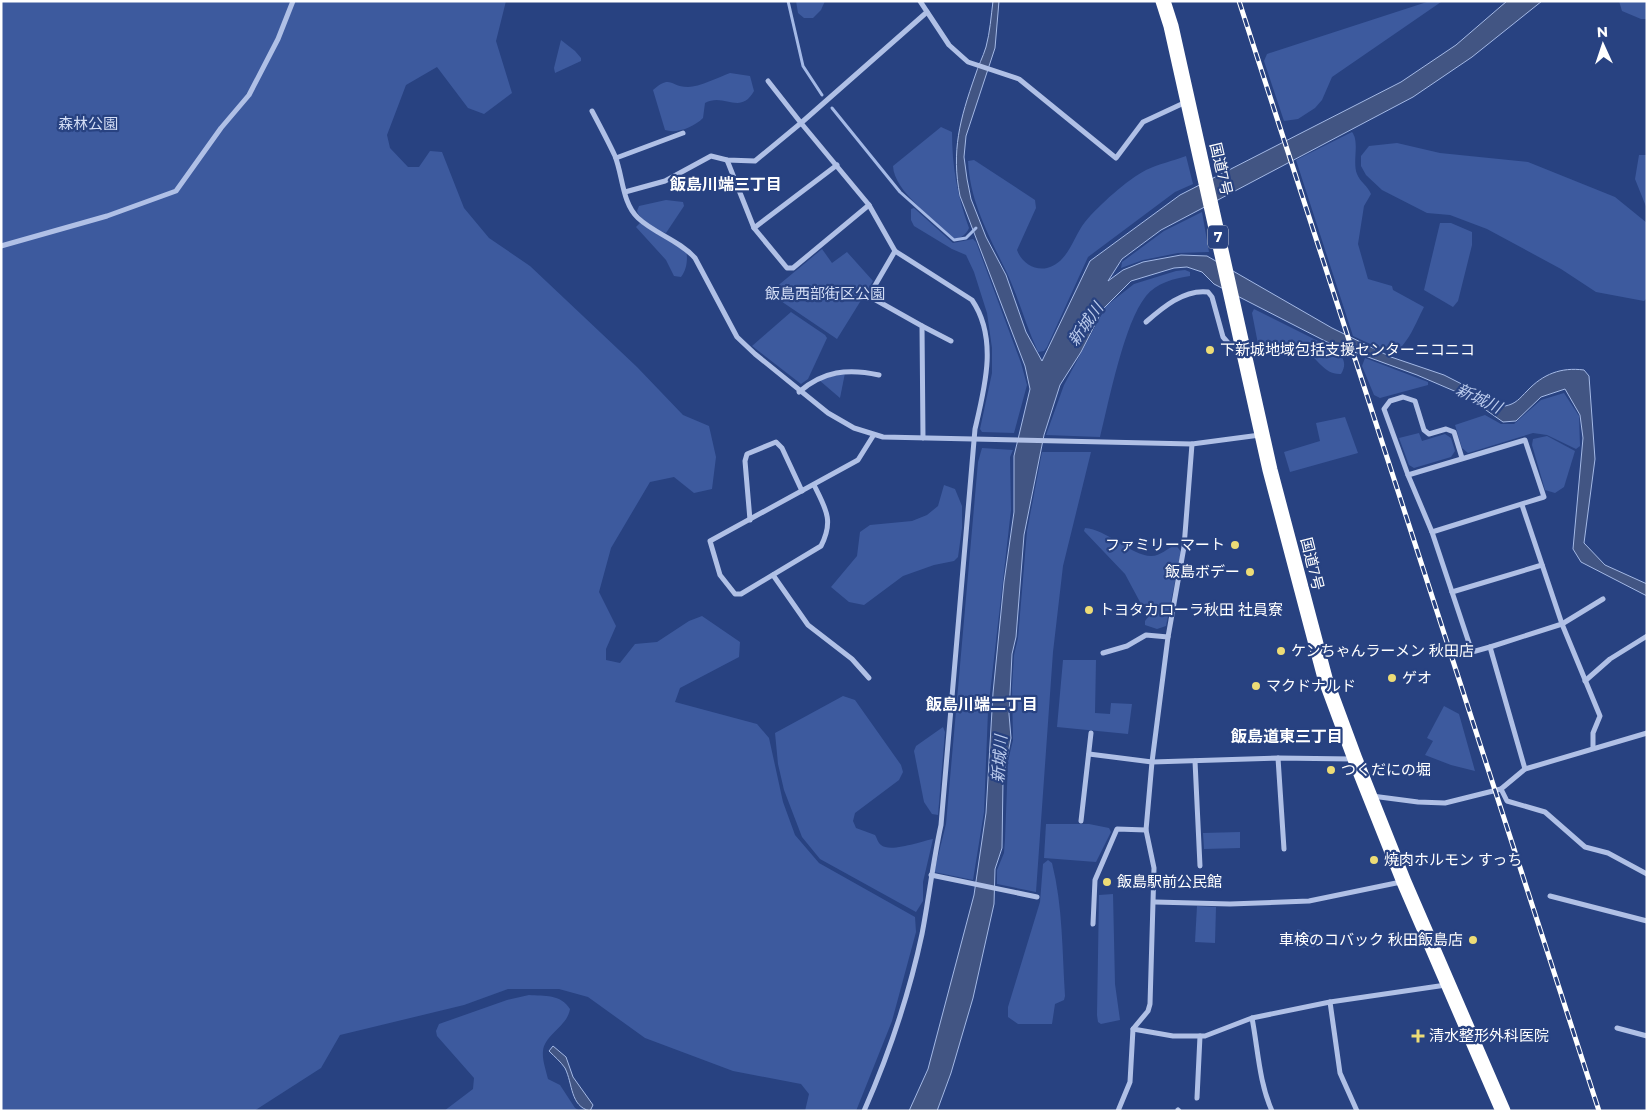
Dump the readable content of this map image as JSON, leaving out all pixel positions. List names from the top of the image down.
{
  "streets": {
    "highway": ["国道7号", "7"]
  },
  "districts": ["飯島川端三丁目", "飯島川端二丁目", "飯島道東三丁目"],
  "water": ["新城川"],
  "parks": ["森林公園", "飯島西部街区公園"],
  "places": {
    "other": [
      "下新城地域包括支援センターニコニコ",
      "ファミリーマート",
      "飯島ボデー",
      "トヨタカローラ秋田 社員寮",
      "ケンちゃんラーメン 秋田店",
      "ゲオ",
      "マクドナルド",
      "つくだにの堀",
      "焼肉ホルモン すっち",
      "飯島駅前公民館",
      "車検のコバック 秋田飯島店"
    ],
    "health": ["清水整形外科医院"]
  },
  "north": "top"
}
